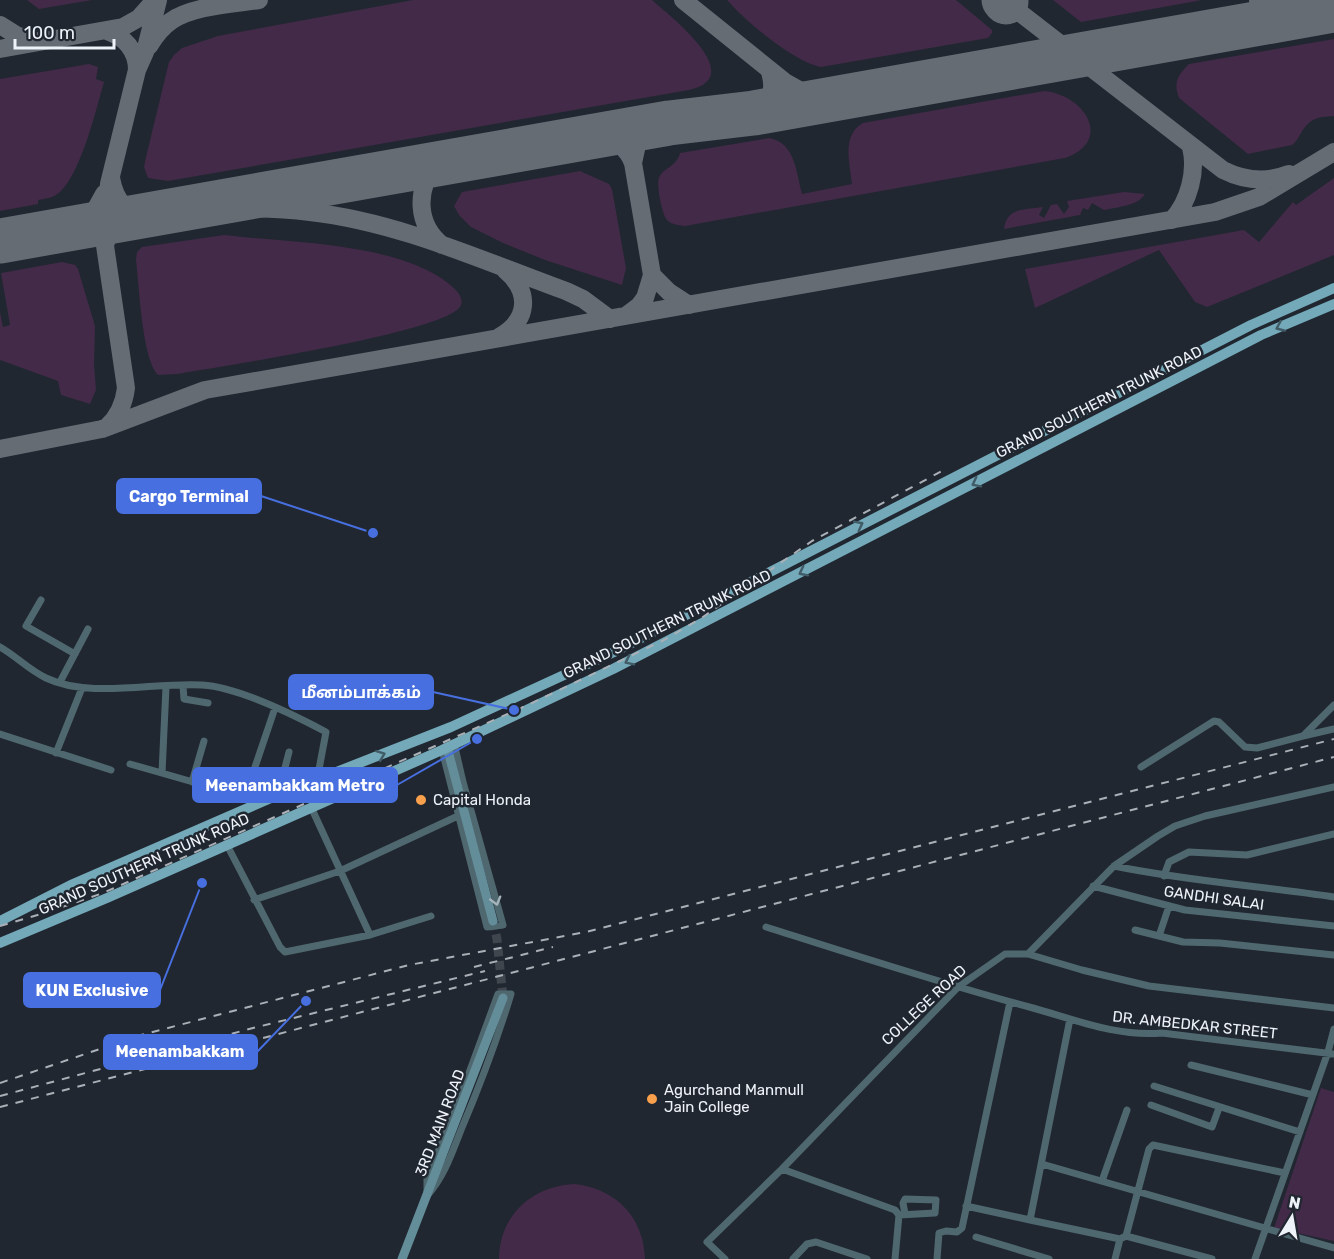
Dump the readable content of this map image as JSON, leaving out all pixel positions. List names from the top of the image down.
{
  "streets": {
    "main road": ["GRAND SOUTHERN TRUNK ROAD"],
    "street": [
      "GANDHI SALAI",
      "COLLEGE ROAD",
      "DR. AMBEDKAR STREET",
      "3RD MAIN ROAD"
    ]
  },
  "crossings": [
    ["COLLEGE ROAD", "DR. AMBEDKAR STREET"]
  ],
  "places": [
    "Cargo Terminal",
    "மீனம்பாக்கம்",
    "Meenambakkam Metro",
    "Capital Honda",
    "KUN Exclusive",
    "Meenambakkam",
    "Agurchand Manmull Jain College"
  ],
  "scale_bar": "100 m",
  "north": "top"
}
